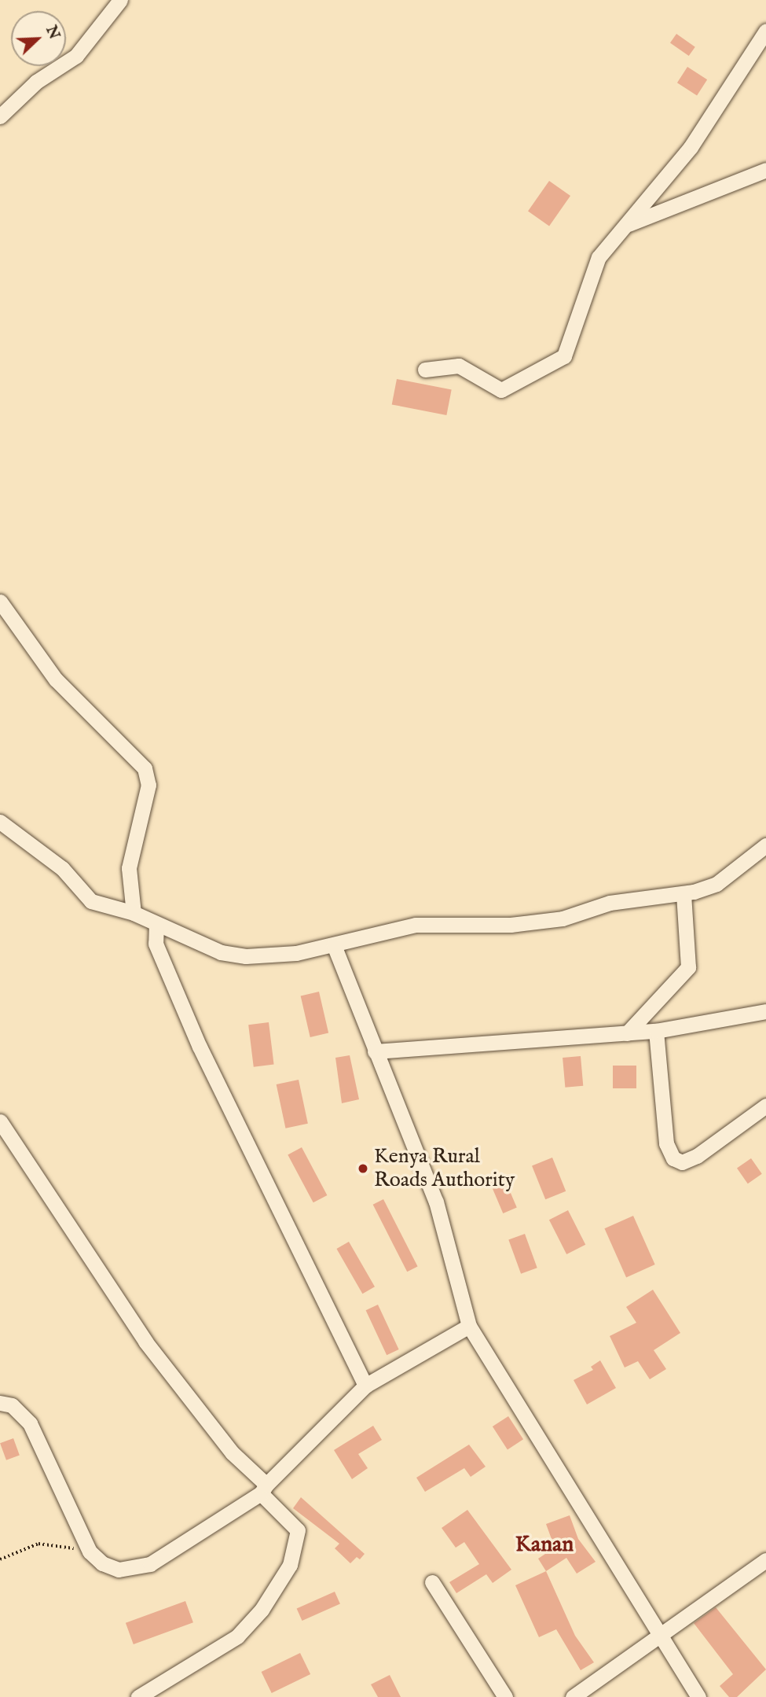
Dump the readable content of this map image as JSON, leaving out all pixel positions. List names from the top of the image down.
{
  "districts": ["Kanan"],
  "places": ["Kenya Rural Roads Authority"],
  "north": "top right"
}
